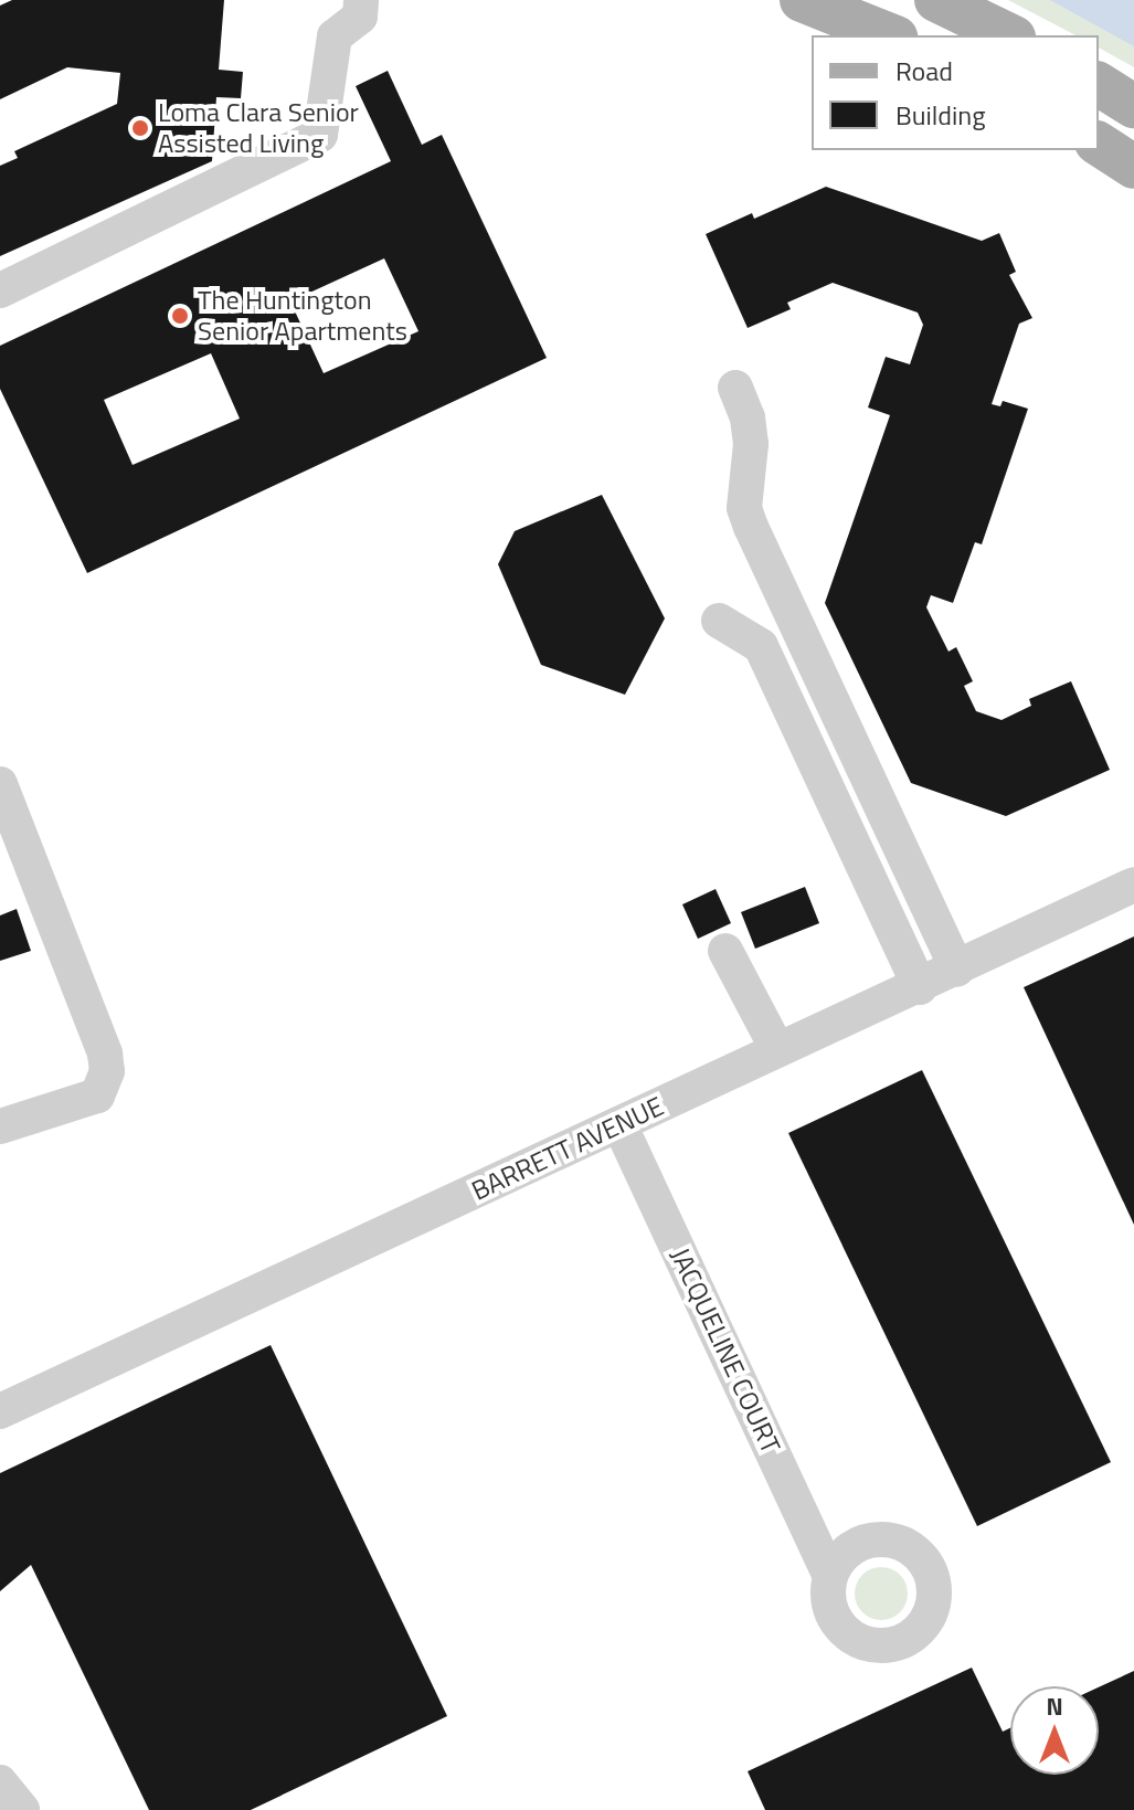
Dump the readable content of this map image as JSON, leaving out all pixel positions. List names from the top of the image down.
{
  "streets": {
    "street": ["BARRETT AVENUE", "JACQUELINE COURT"]
  },
  "crossings": [
    ["BARRETT AVENUE", "JACQUELINE COURT"]
  ],
  "places": ["Loma Clara Senior Assisted Living", "The Huntington Senior Apartments"],
  "legend": ["Road", "Building"],
  "north": "top"
}
